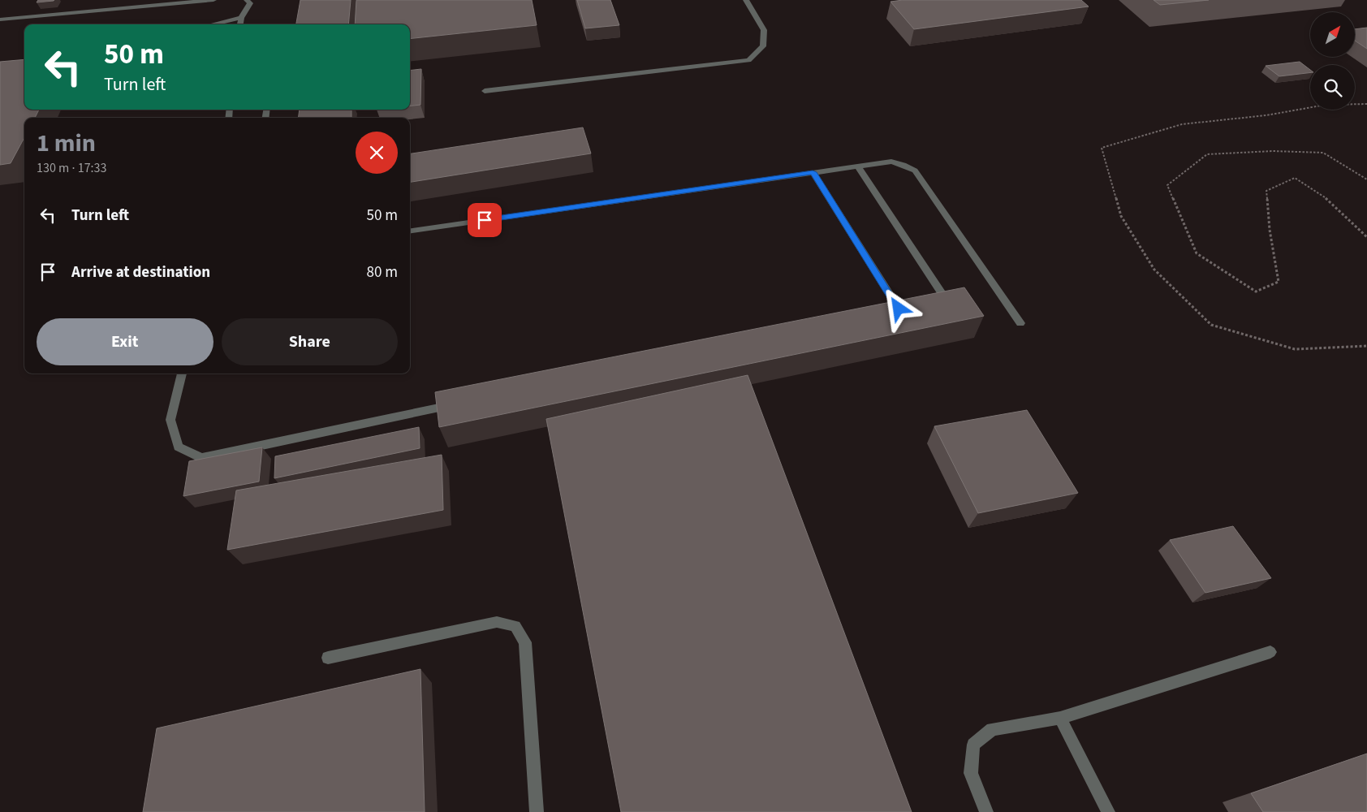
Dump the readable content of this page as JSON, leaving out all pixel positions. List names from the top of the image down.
{
  "north": "top right",
  "page": {
    "turn": ["50 m", "Turn left"],
    "heading": ["1 min", "130 m · 17:33"],
    "list": [
      {
        "name": "Turn left",
        "value": "50 m"
      },
      {
        "name": "Arrive at destination",
        "value": "80 m"
      }
    ],
    "buttons": ["Exit", "Share"]
  }
}
